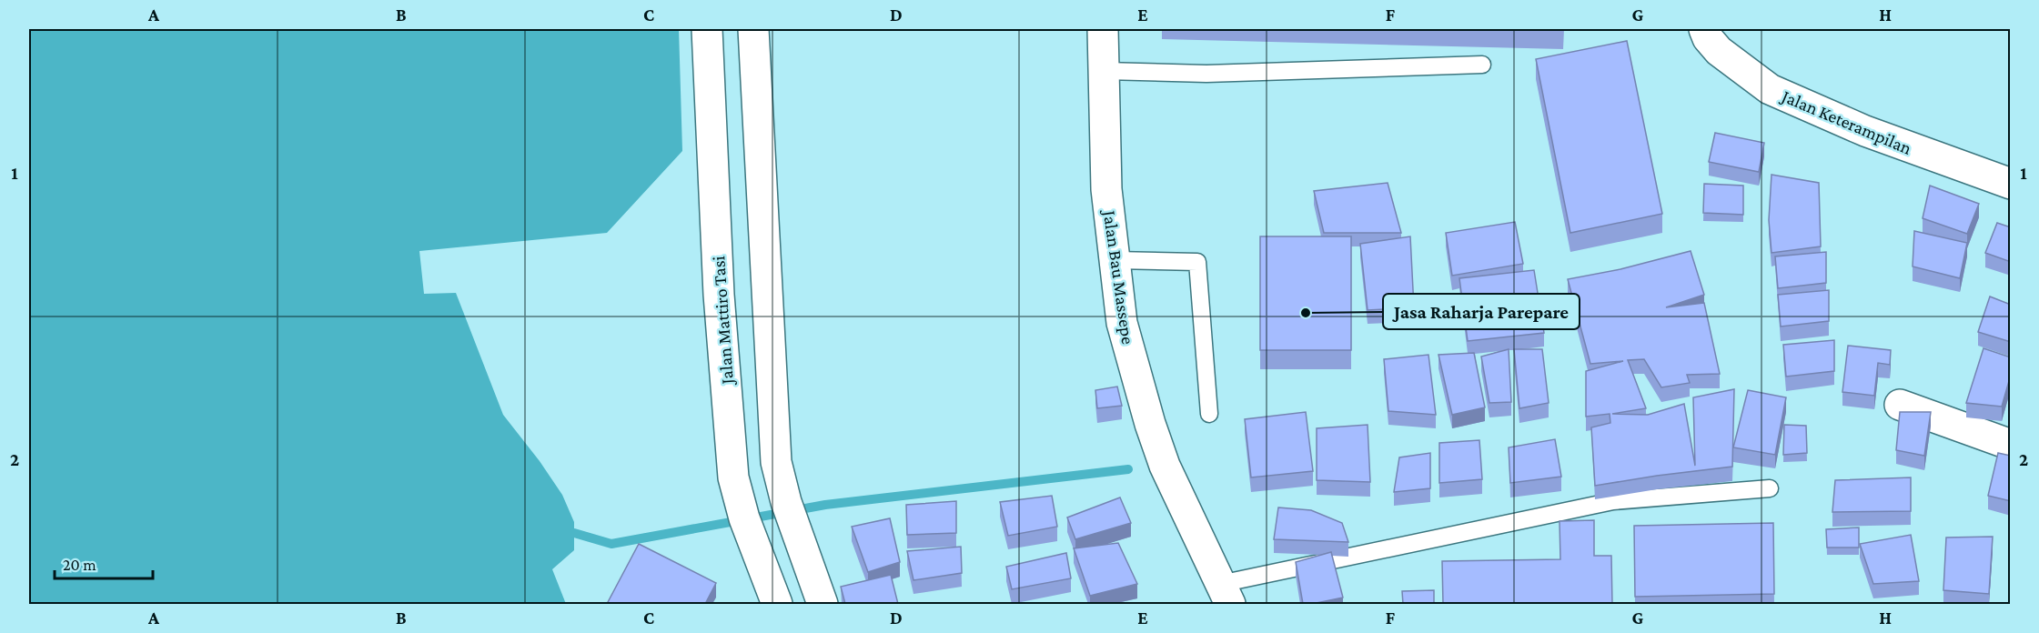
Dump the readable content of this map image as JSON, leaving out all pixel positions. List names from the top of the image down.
{
  "streets": {
    "main road": ["Jalan Keterampilan", "Jalan Bau Massepe", "Jalan Mattiro Tasi"]
  },
  "places": ["Jasa Raharja Parepare"],
  "scale_bar": "20 m",
  "grid": {
    "columns": [
      "A",
      "B",
      "C",
      "D",
      "E",
      "F",
      "G",
      "H"
    ],
    "rows": ["1", "2"]
  }
}
